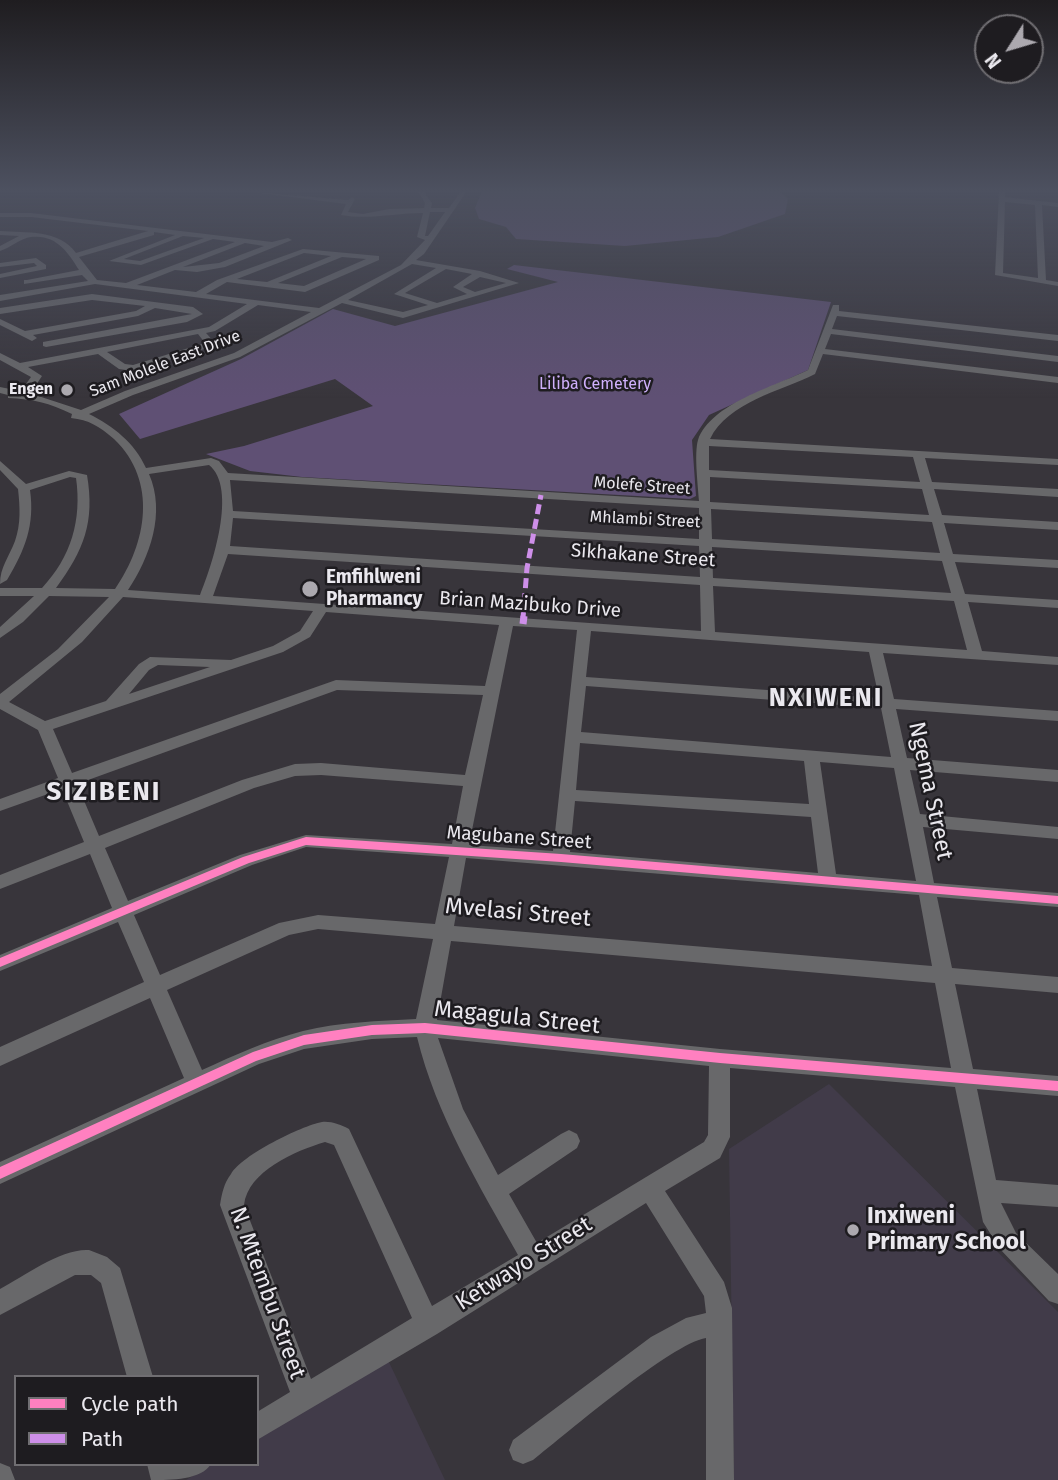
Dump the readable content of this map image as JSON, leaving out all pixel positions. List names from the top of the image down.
{
  "streets": {
    "street": [
      "Sam Molele East Drive",
      "Molefe Street",
      "Mhlambi Street",
      "Sikhakane Street",
      "Brian Mazibuko Drive",
      "Ngema Street",
      "Magubane Street",
      "Mvelasi Street",
      "Magagula Street",
      "Ketwayo Street",
      "N. Mtembu Street"
    ]
  },
  "crossings": [
    ["Brian Mazibuko Drive", "Ngema Street"],
    ["Ngema Street", "Magubane Street"],
    ["Ngema Street", "Mvelasi Street"],
    ["Ngema Street", "Magagula Street"],
    ["Magagula Street", "Ketwayo Street"],
    ["Ketwayo Street", "N. Mtembu Street"]
  ],
  "districts": ["NXIWENI", "SIZIBENI"],
  "parks": ["Liliba Cemetery"],
  "places": ["Engen", "Emfihlweni Pharmancy", "Inxiweni Primary School"],
  "legend": ["Cycle path", "Path"],
  "north": "bottom left"
}
